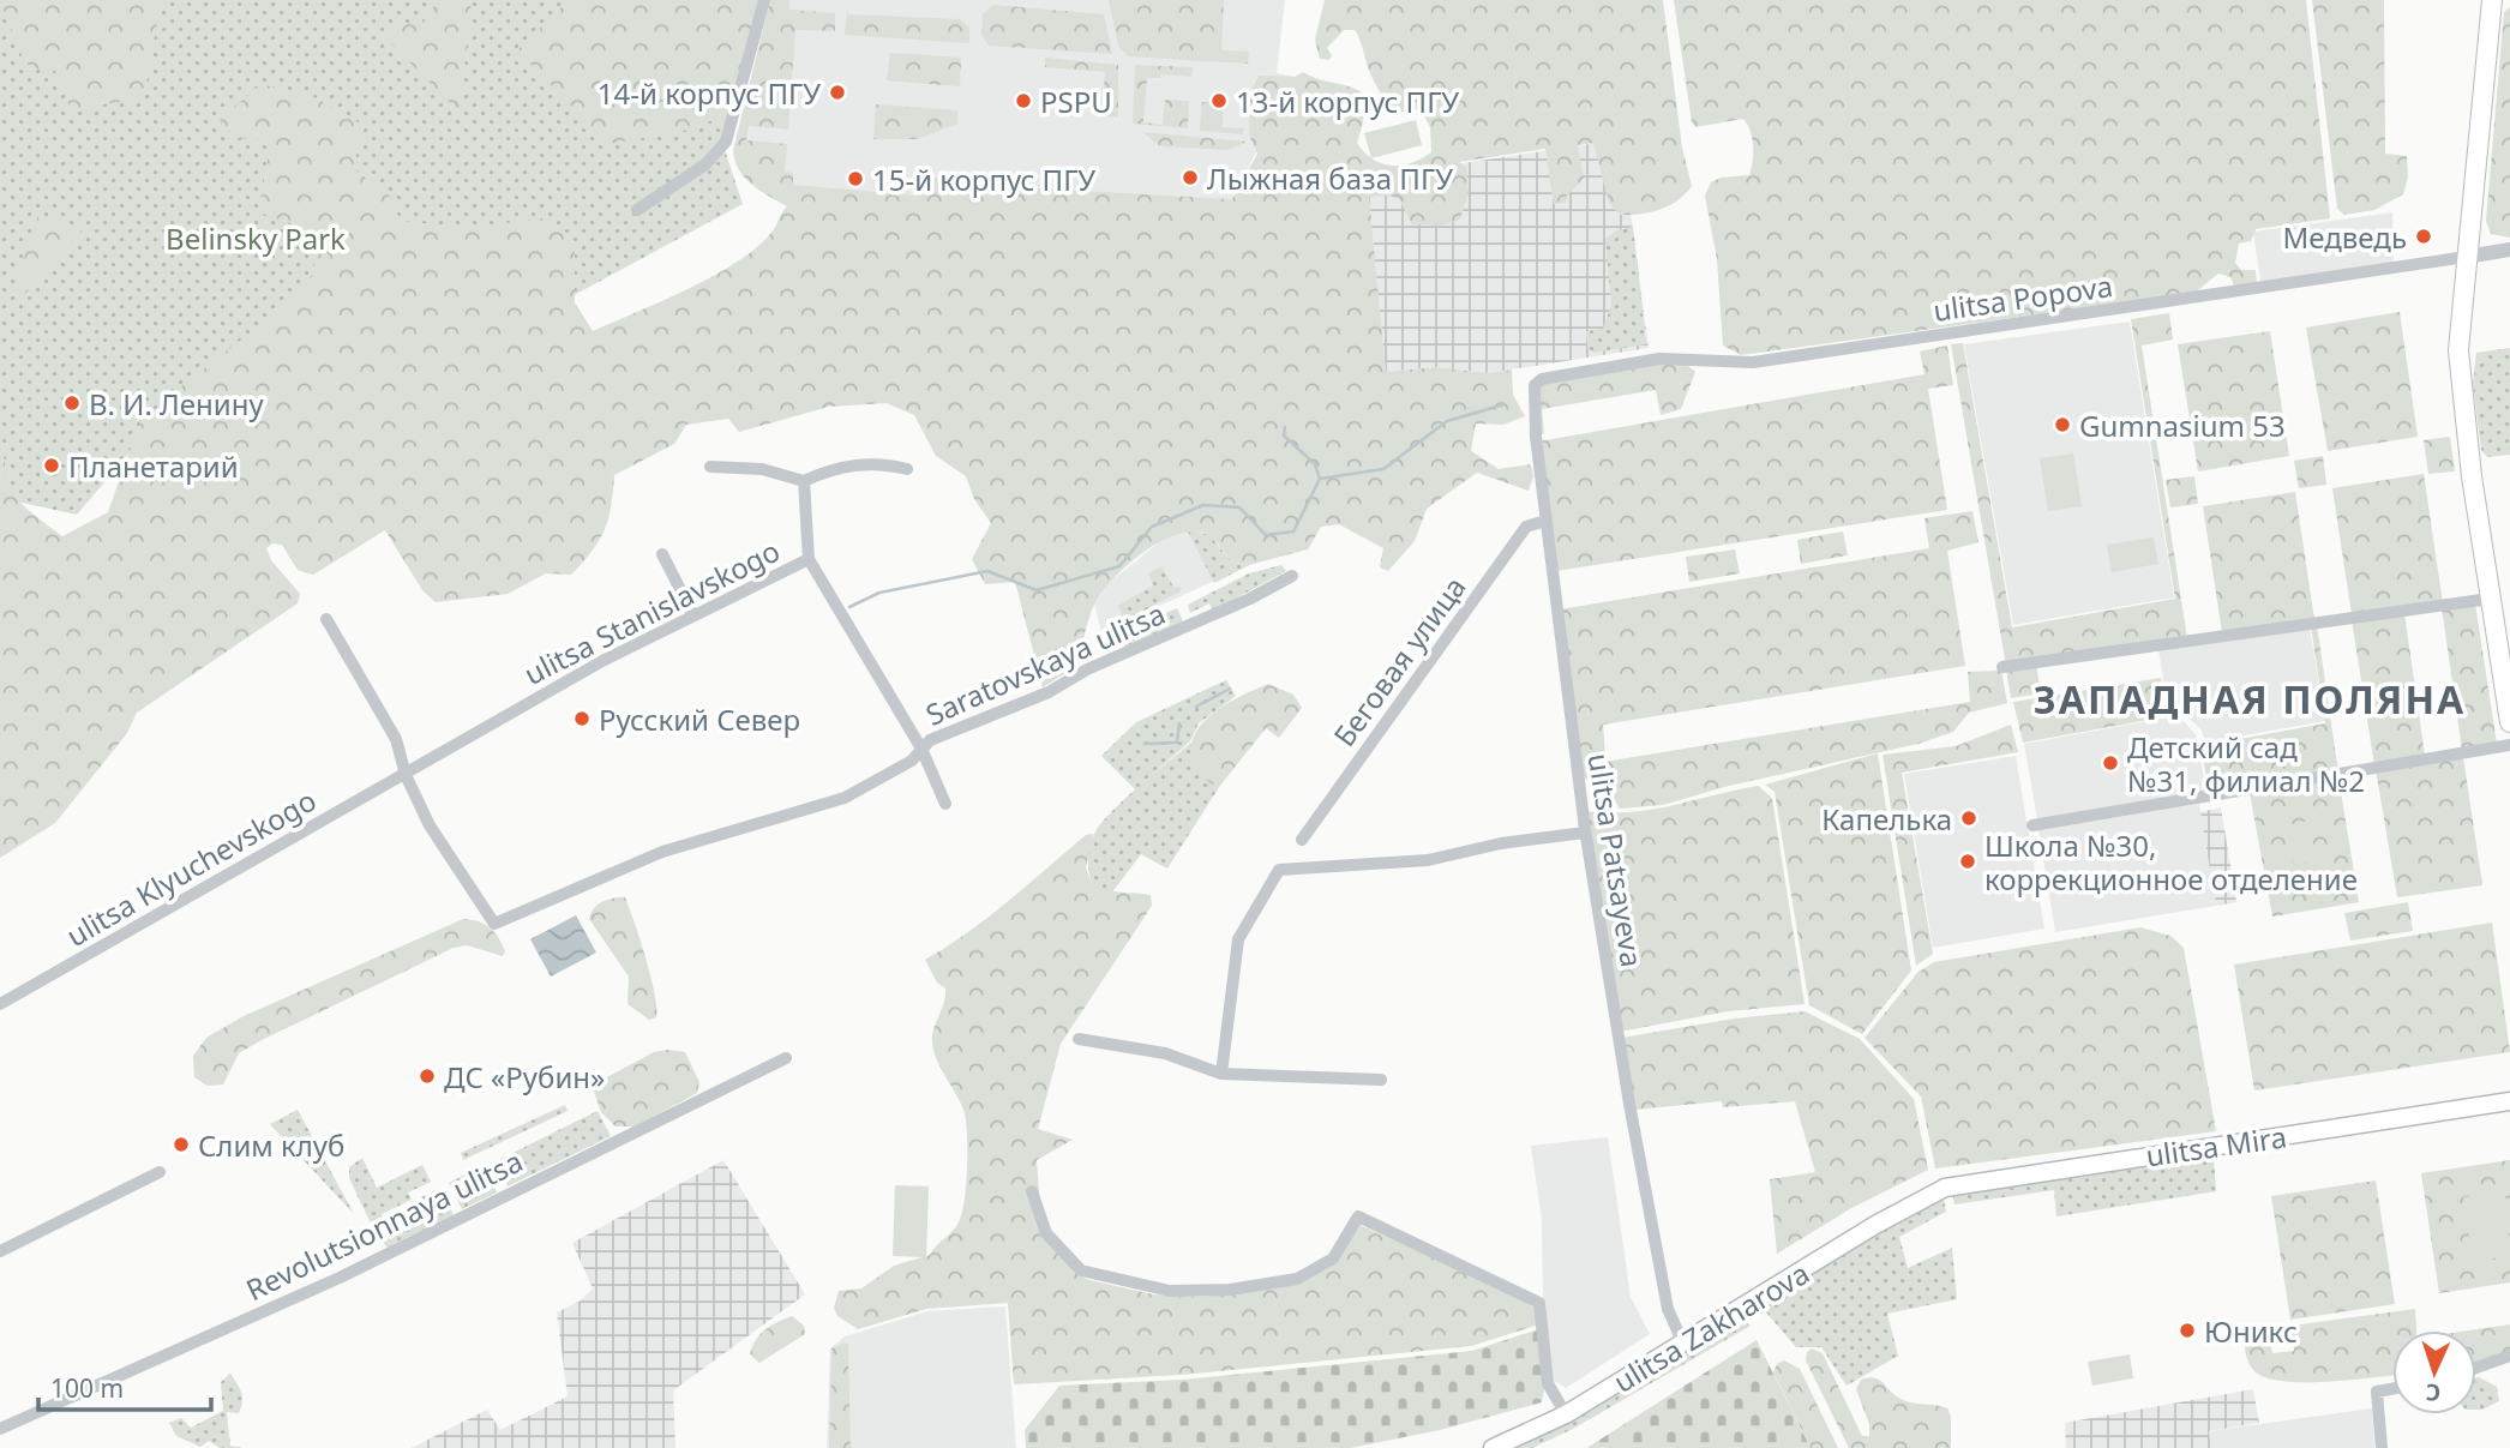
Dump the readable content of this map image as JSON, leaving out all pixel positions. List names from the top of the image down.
{
  "streets": {
    "main road": ["ulitsa Mira", "ulitsa Zakharova"],
    "street": [
      "ulitsa Popova",
      "ulitsa Stanislavskogo",
      "Беговая улица",
      "Saratovskaya ulitsa",
      "ulitsa Patsayeva",
      "ulitsa Klyuchevskogo",
      "Revolutsionnaya ulitsa"
    ]
  },
  "crossings": [
    ["ulitsa Popova", "ulitsa Patsayeva"],
    ["ulitsa Stanislavskogo", "Saratovskaya ulitsa"],
    ["ulitsa Stanislavskogo", "ulitsa Klyuchevskogo"],
    ["Беговая улица", "ulitsa Patsayeva"],
    ["Saratovskaya ulitsa", "ulitsa Klyuchevskogo"],
    ["ulitsa Patsayeva", "ulitsa Zakharova"],
    ["ulitsa Mira", "ulitsa Zakharova"]
  ],
  "districts": ["ЗАПАДНАЯ ПОЛЯНА"],
  "parks": ["Belinsky Park"],
  "places": [
    "14-й корпус ПГУ",
    "PSPU",
    "13-й корпус ПГУ",
    "Лыжная база ПГУ",
    "15-й корпус ПГУ",
    "Медведь",
    "В. И. Ленину",
    "Gumnasium 53",
    "Планетарий",
    "Русский Север",
    "Детский сад №31, филиал №2",
    "Капелька",
    "Школа №30, коррекционное отделение",
    "ДС «Рубин»",
    "Слим клуб",
    "Юникс"
  ],
  "scale_bar": "100 m",
  "north": "bottom"
}
